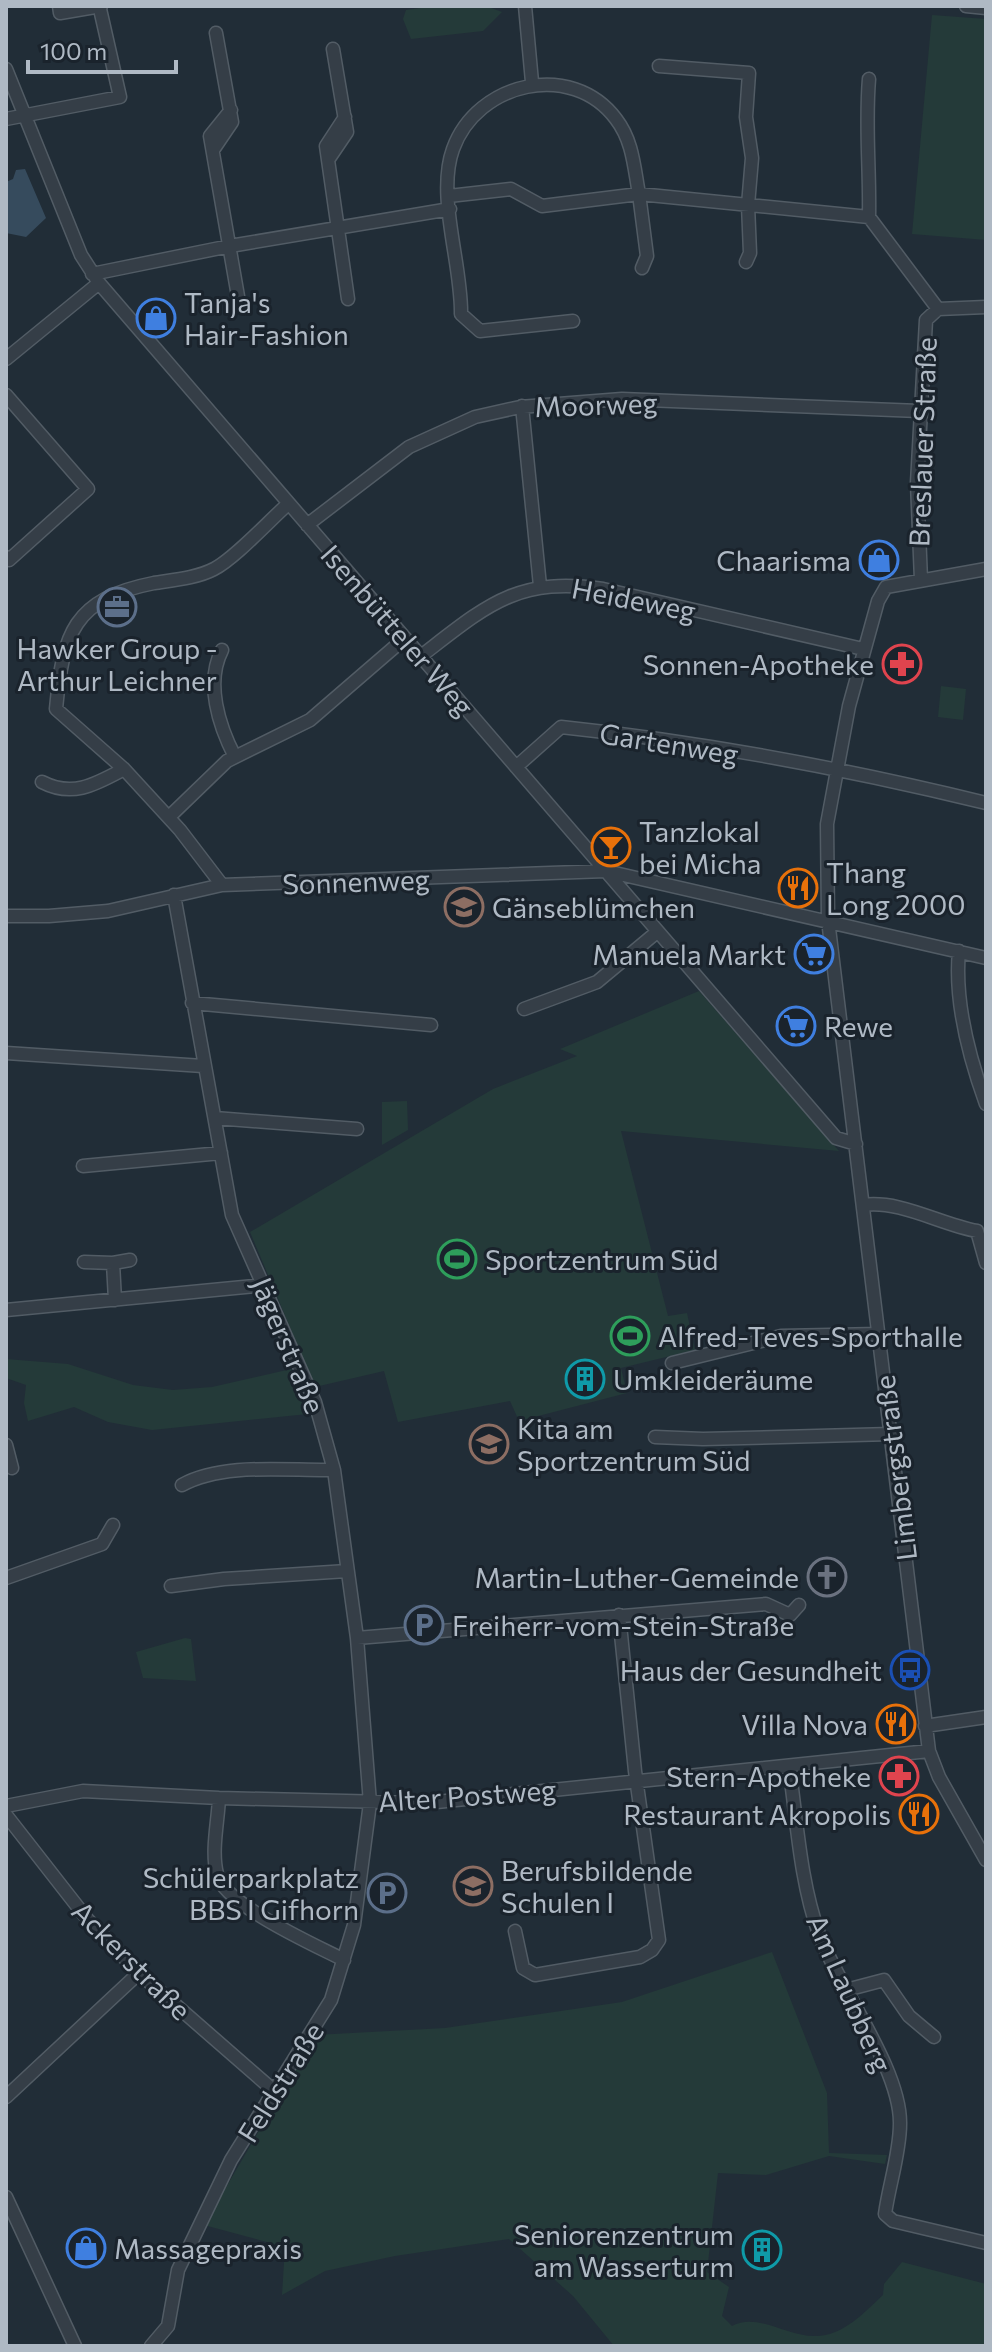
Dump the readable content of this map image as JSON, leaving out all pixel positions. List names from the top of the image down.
{
  "streets": {
    "street": [
      "Moorweg",
      "Breslauer Straße",
      "Heideweg",
      "Isenbütteler Weg",
      "Gartenweg",
      "Sonnenweg",
      "Jägerstraße",
      "Limbergstraße",
      "Alter Postweg",
      "Ackerstraße",
      "Am Laubberg",
      "Feldstraße"
    ]
  },
  "crossings": [
    ["Moorweg", "Breslauer Straße"],
    ["Moorweg", "Isenbütteler Weg"],
    ["Breslauer Straße", "Limbergstraße"],
    ["Heideweg", "Isenbütteler Weg"],
    ["Heideweg", "Limbergstraße"],
    ["Isenbütteler Weg", "Gartenweg"],
    ["Isenbütteler Weg", "Sonnenweg"],
    ["Isenbütteler Weg", "Limbergstraße"],
    ["Gartenweg", "Limbergstraße"],
    ["Sonnenweg", "Jägerstraße"],
    ["Sonnenweg", "Limbergstraße"],
    ["Jägerstraße", "Alter Postweg"],
    ["Jägerstraße", "Feldstraße"],
    ["Limbergstraße", "Alter Postweg"],
    ["Alter Postweg", "Am Laubberg"],
    ["Alter Postweg", "Feldstraße"],
    ["Ackerstraße", "Feldstraße"]
  ],
  "places": {
    "shop": ["Tanja's Hair-Fashion", "Chaarisma", "Massagepraxis"],
    "office": ["Hawker Group - Arthur Leichner"],
    "pharmacy": ["Sonnen-Apotheke", "Stern-Apotheke"],
    "bar": ["Tanzlokal bei Micha"],
    "restaurant": ["Thang Long 2000", "Villa Nova", "Restaurant Akropolis"],
    "school or university": ["Gänseblümchen", "Kita am Sportzentrum Süd", "Berufsbildende Schulen I"],
    "supermarket": ["Manuela Markt", "Rewe"],
    "sports": ["Sportzentrum Süd", "Alfred-Teves-Sporthalle"],
    "building": ["Umkleideräume", "Seniorenzentrum am Wasserturm"],
    "church": ["Martin-Luther-Gemeinde"],
    "parking": ["Freiherr-vom-Stein-Straße", "Schülerparkplatz BBS I Gifhorn"],
    "bus stop": ["Haus der Gesundheit"]
  },
  "scale_bar": "100 m"
}
